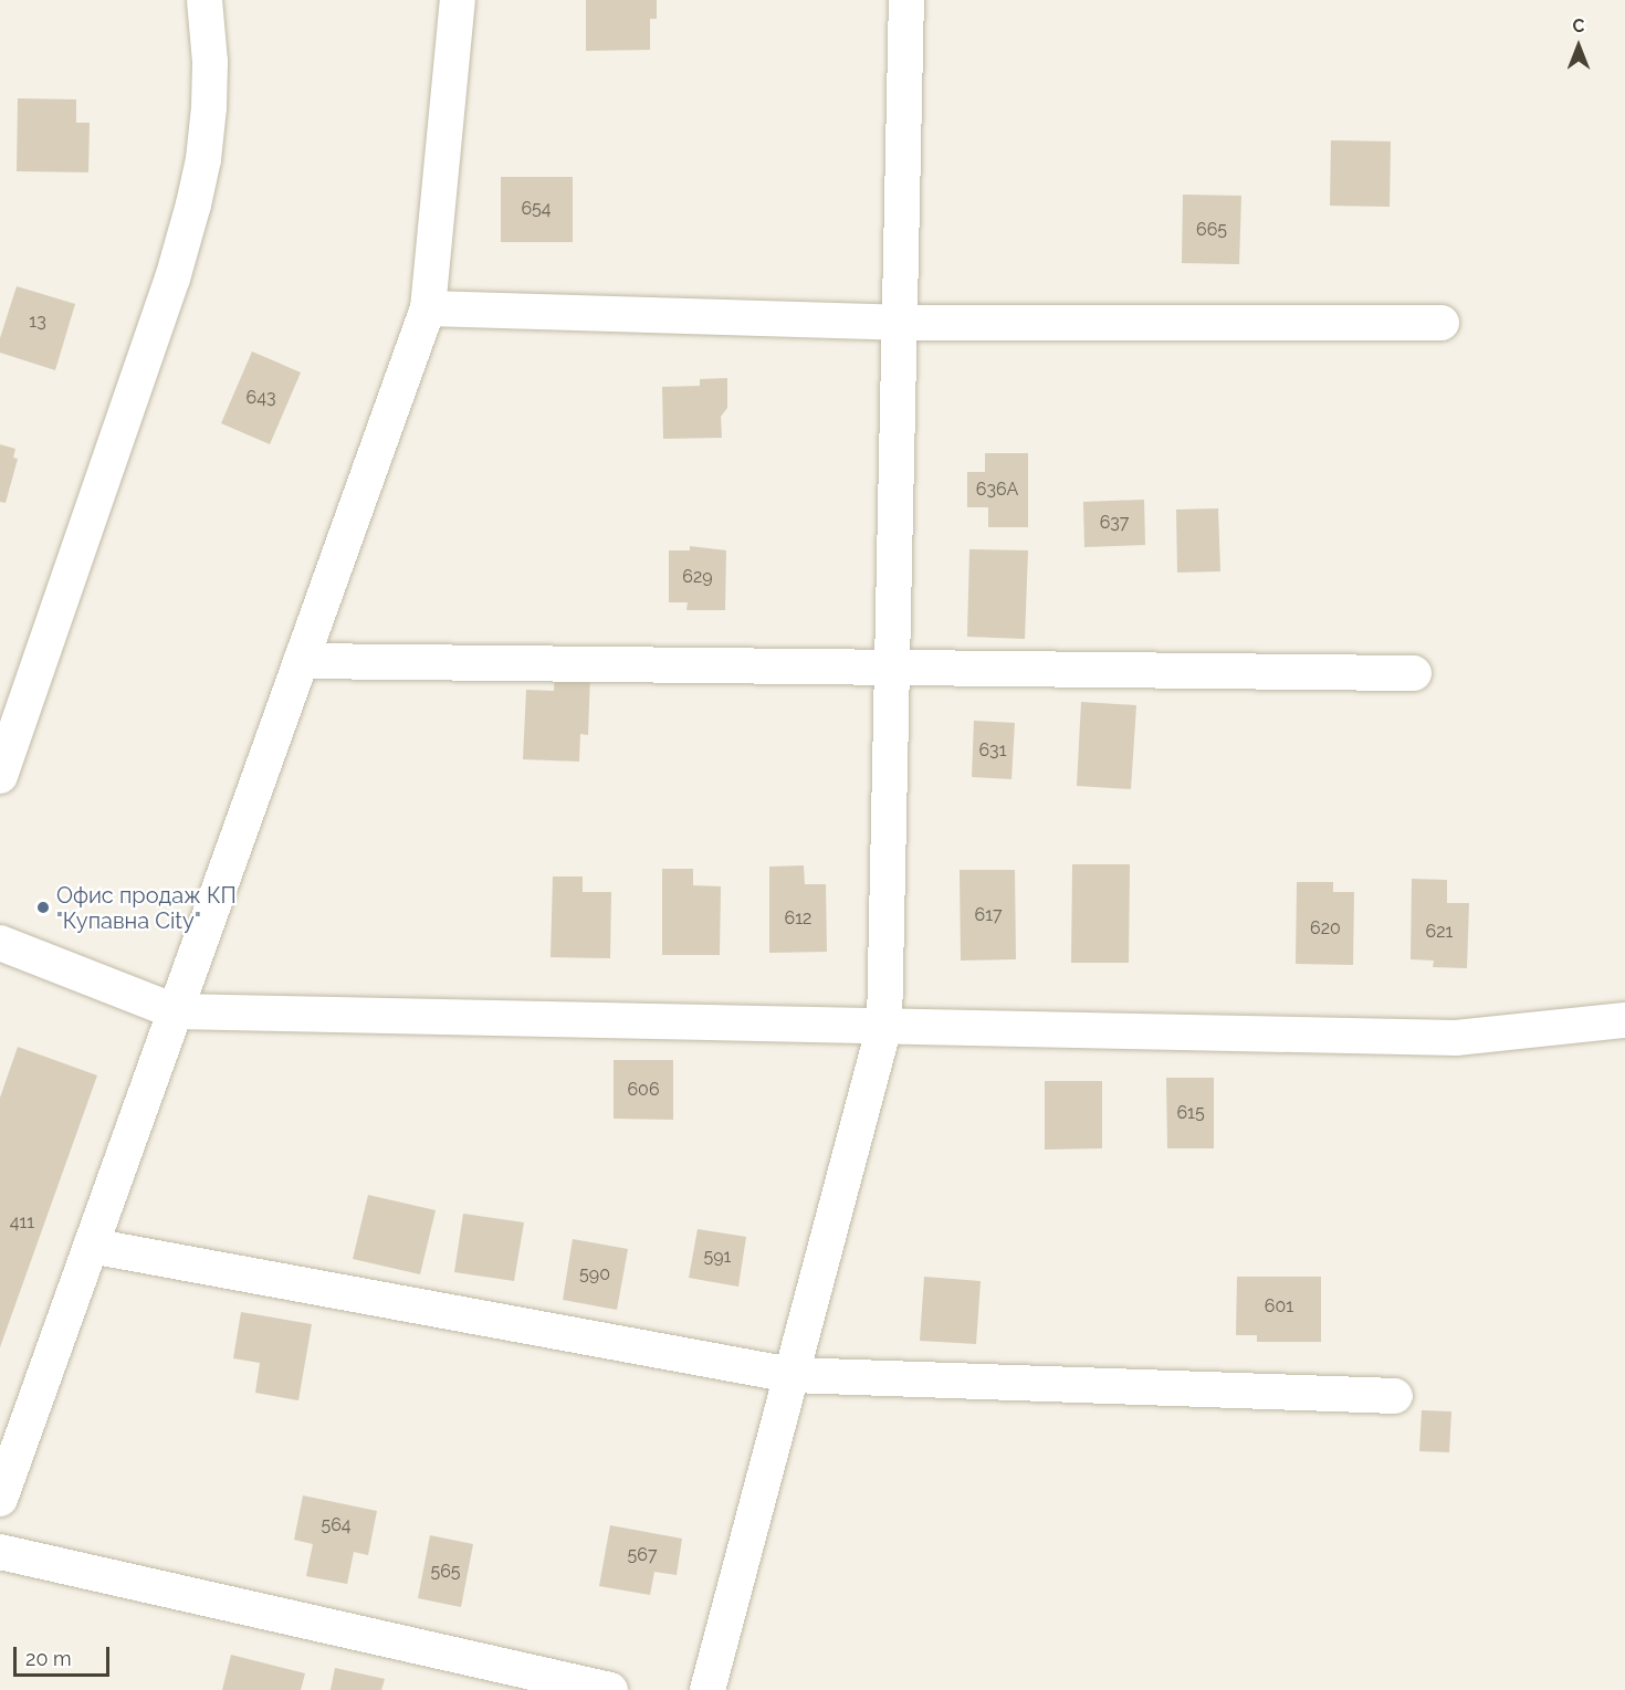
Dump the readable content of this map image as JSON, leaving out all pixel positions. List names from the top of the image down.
{
  "places": ["Офис продаж КП \"Купавна City\""],
  "house_numbers": [
    "654",
    "665",
    "13",
    "643",
    "636А",
    "637",
    "629",
    "631",
    "617",
    "612",
    "620",
    "621",
    "606",
    "615",
    "411",
    "591",
    "590",
    "601",
    "564",
    "567",
    "565"
  ],
  "scale_bar": "20 m",
  "north": "top"
}
